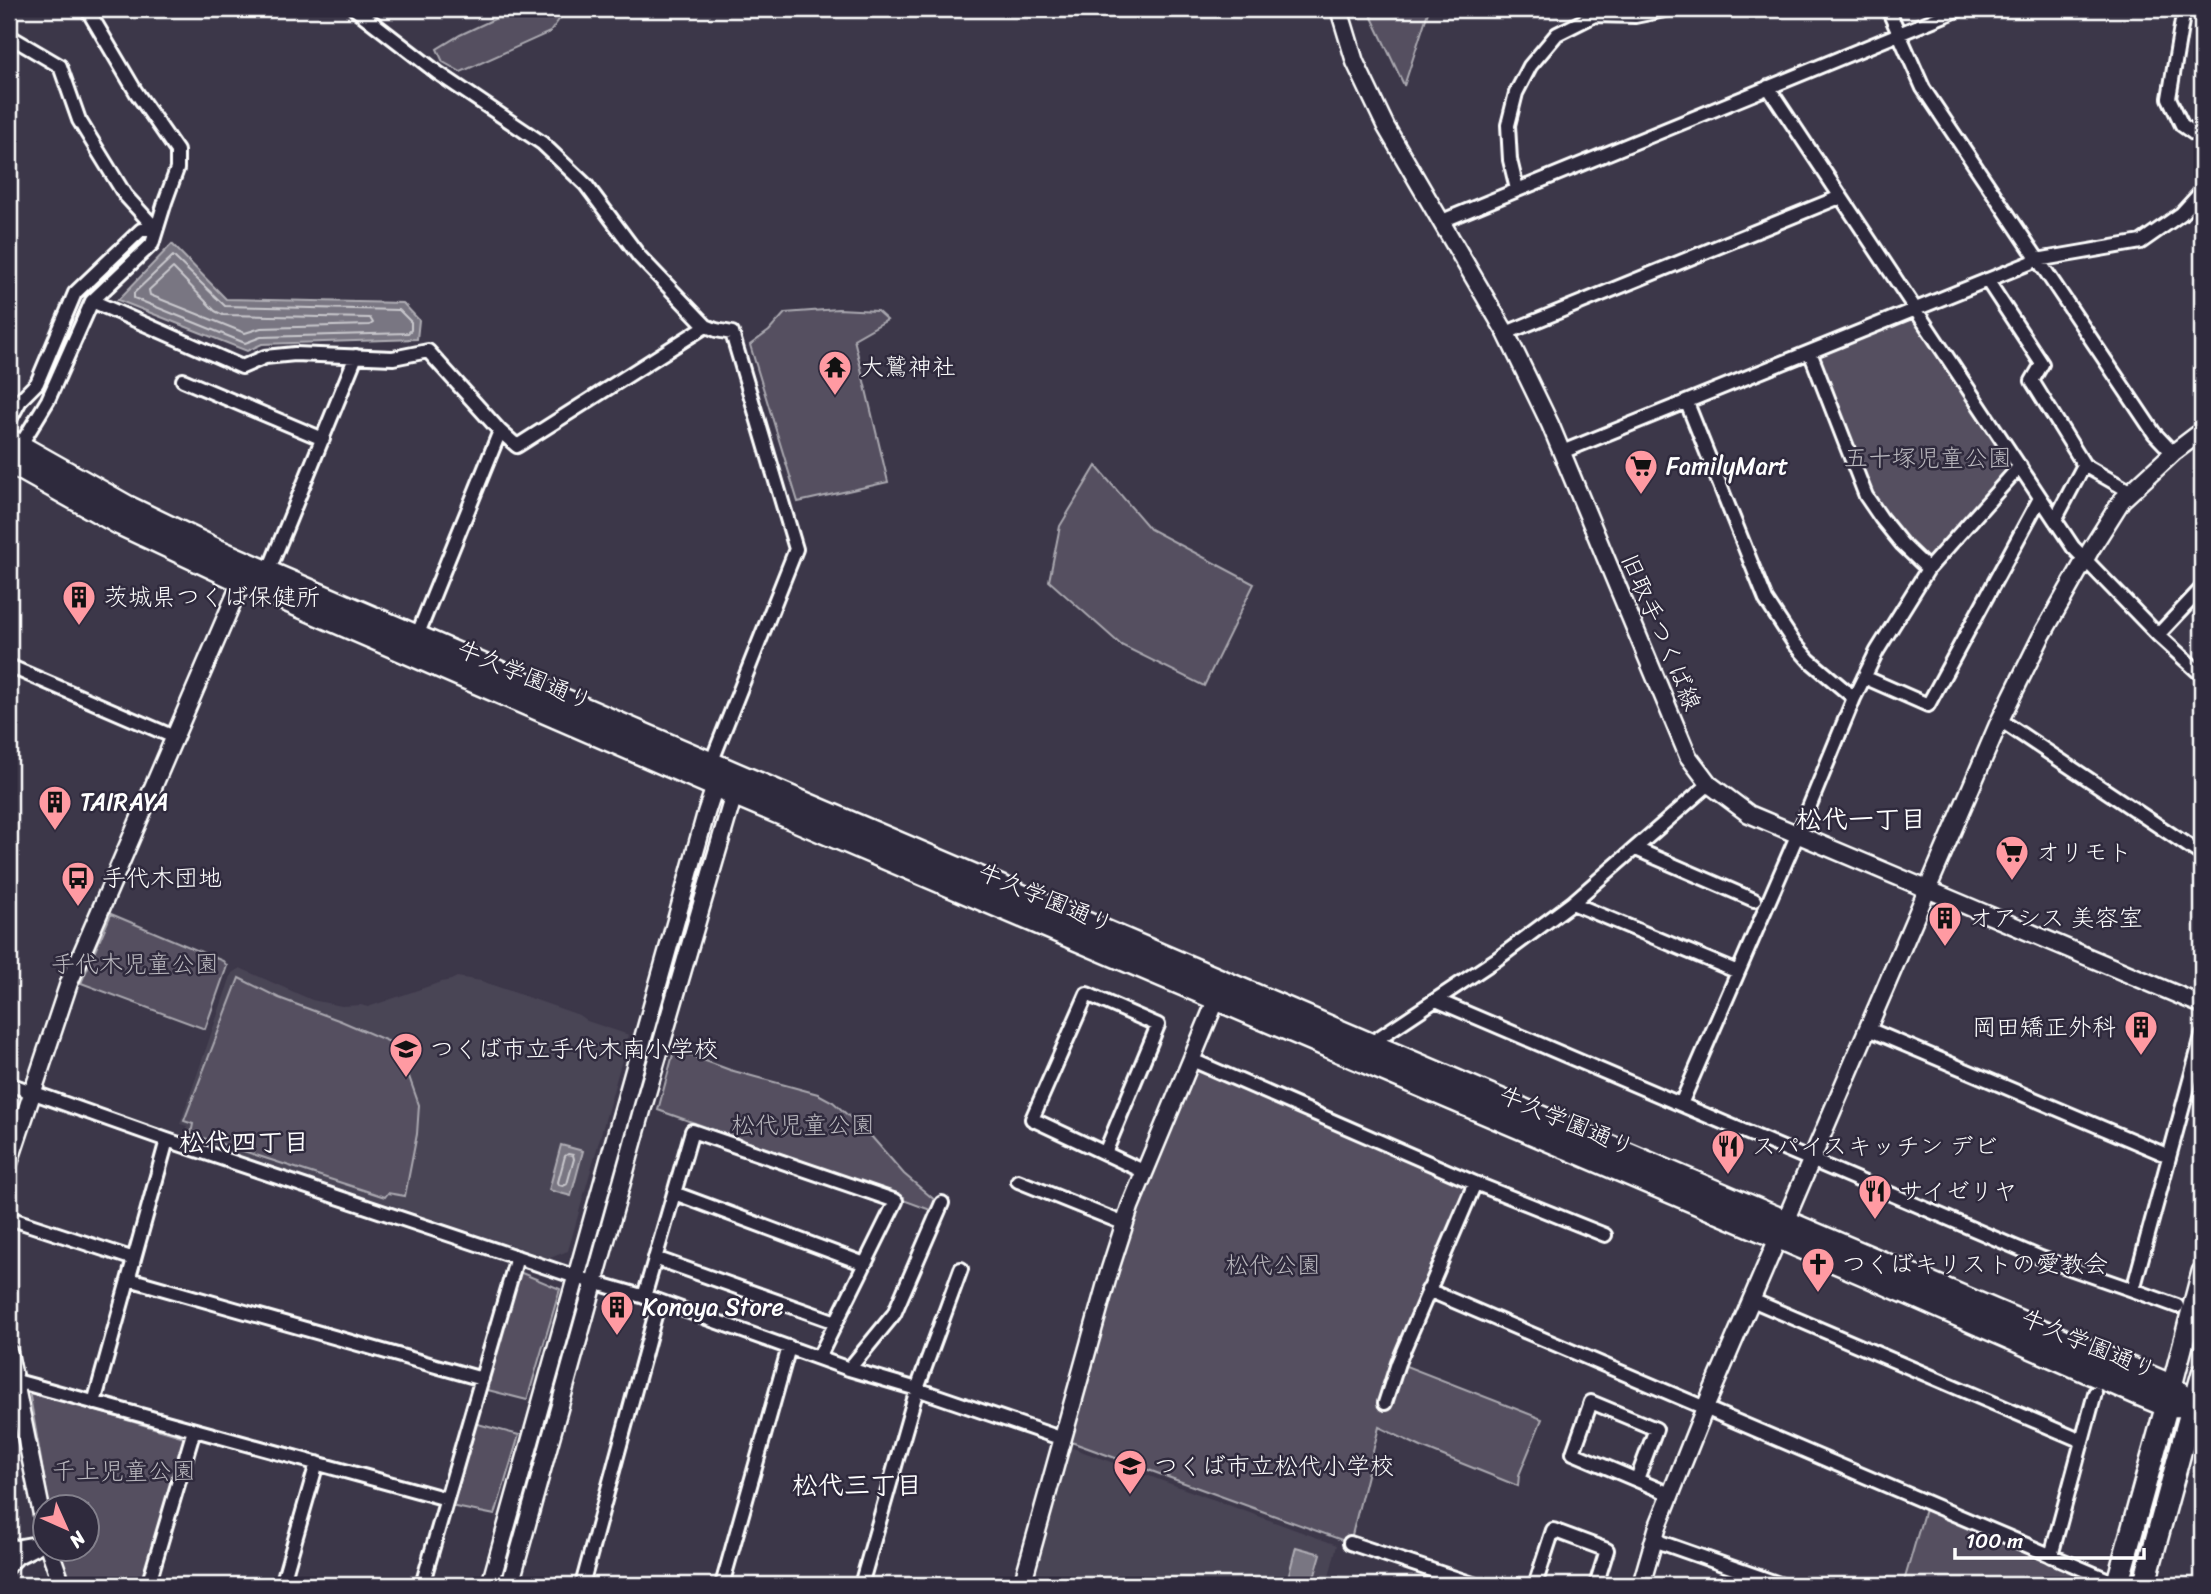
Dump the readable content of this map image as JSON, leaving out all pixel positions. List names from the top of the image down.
{
  "streets": {
    "highway": ["牛久学園通り"],
    "street": ["旧取手つくば線"]
  },
  "districts": ["松代一丁目", "松代四丁目", "松代三丁目"],
  "parks": [
    "五十塚児童公園",
    "手代木児童公園",
    "松代児童公園",
    "松代公園",
    "千上児童公園"
  ],
  "places": {
    "temple": ["大鷲神社"],
    "supermarket": ["FamilyMart", "オリモト"],
    "building": [
      "茨城県つくば保健所",
      "TAIRAYA",
      "オアシス 美容室",
      "岡田矯正外科",
      "Konoya Store"
    ],
    "bus stop": ["手代木団地"],
    "school or university": ["つくば市立手代木南小学校", "つくば市立松代小学校"],
    "restaurant": ["スパイスキッチン デビ", "サイゼリヤ"],
    "church": ["つくばキリストの愛教会"]
  },
  "scale_bar": "100 m",
  "north": "bottom right"
}
